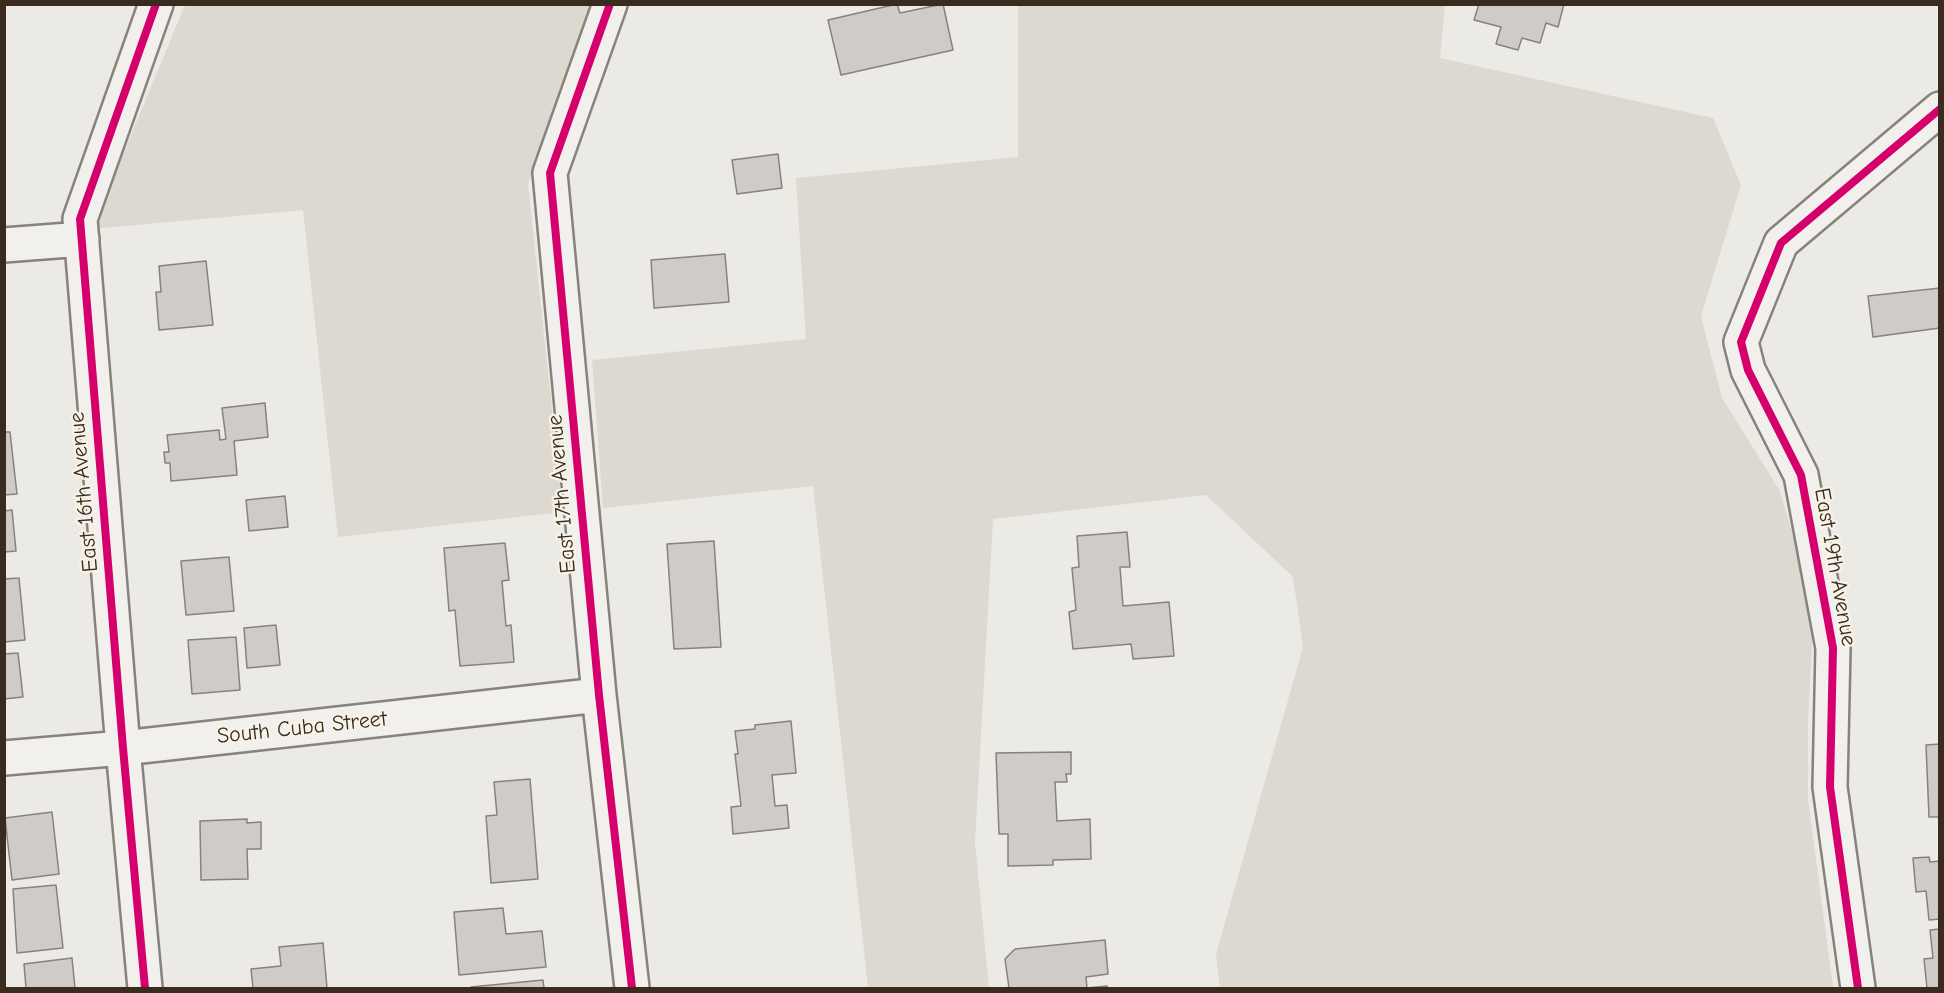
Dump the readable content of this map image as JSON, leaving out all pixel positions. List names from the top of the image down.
{
  "streets": {
    "street": [
      "East 16th Avenue",
      "East 17th Avenue",
      "East 19th Avenue",
      "South Cuba Street"
    ]
  },
  "crossings": [
    ["East 16th Avenue", "South Cuba Street"],
    ["East 17th Avenue", "South Cuba Street"]
  ]
}
